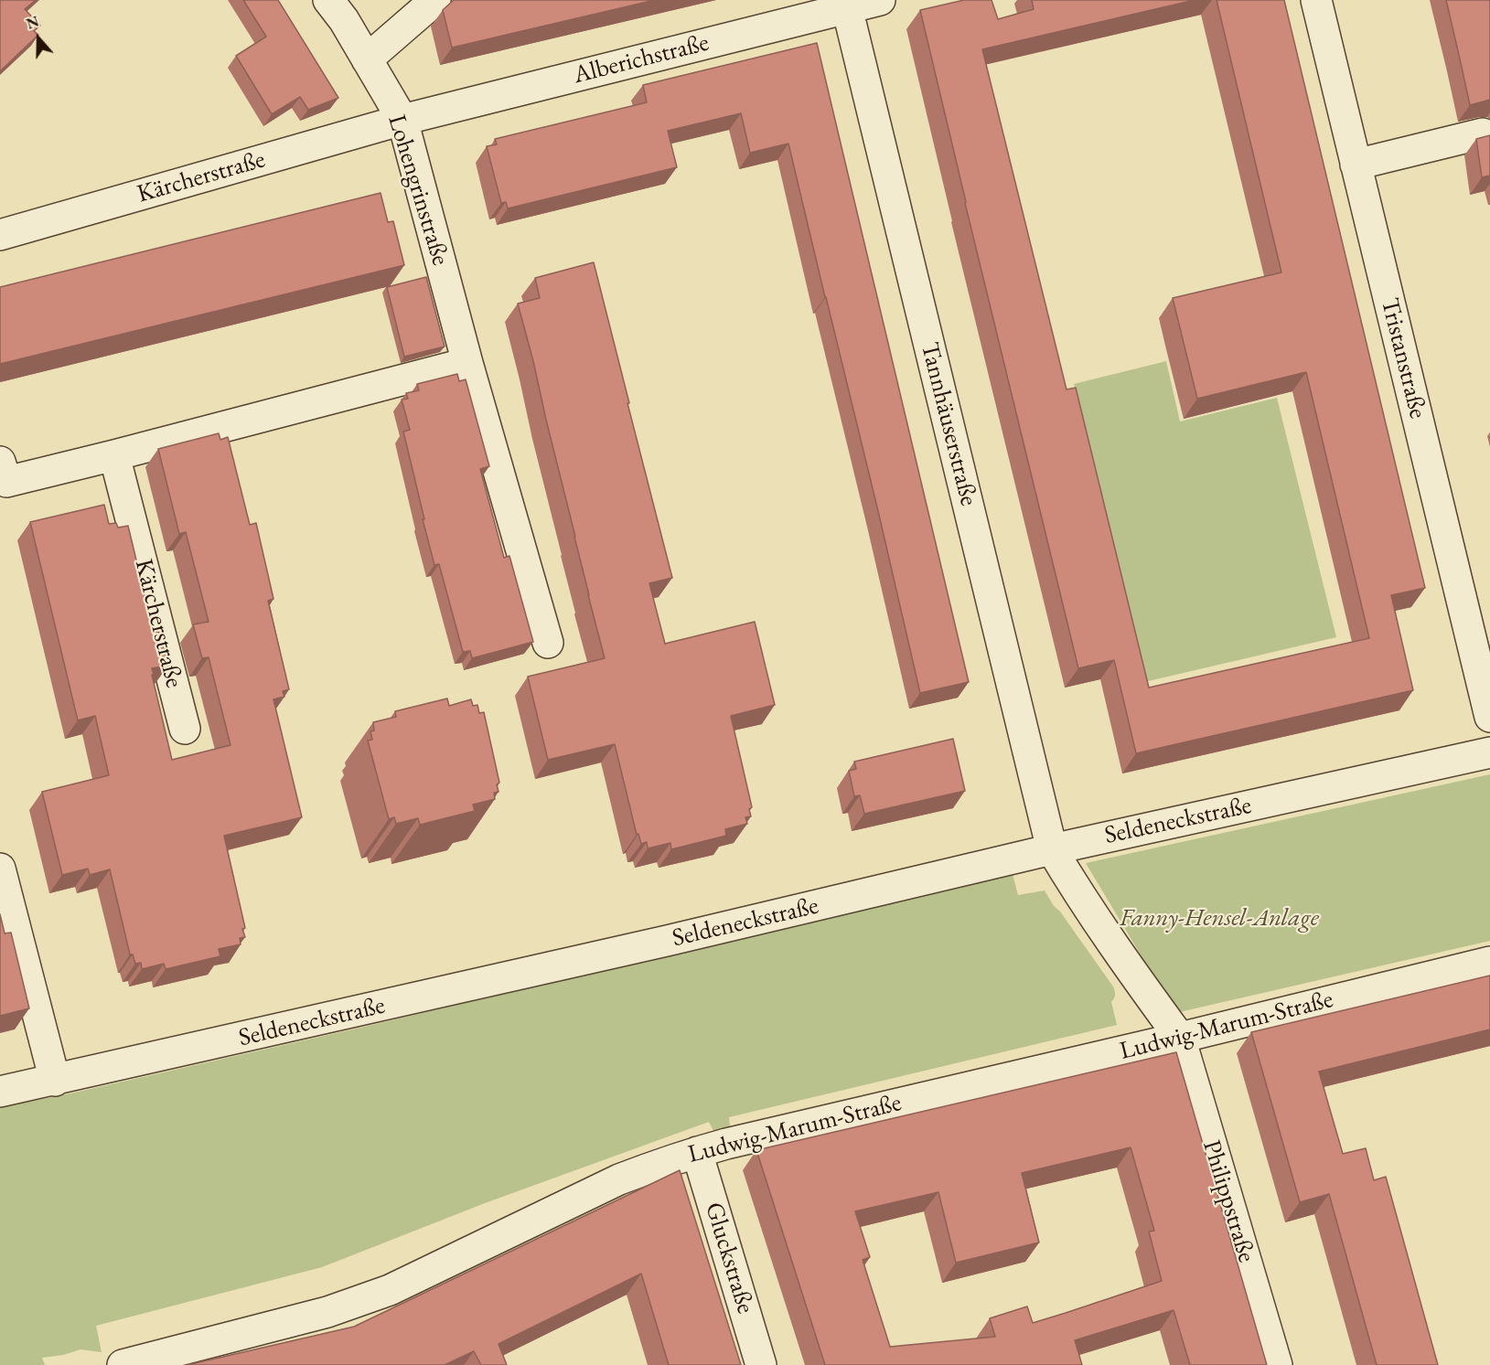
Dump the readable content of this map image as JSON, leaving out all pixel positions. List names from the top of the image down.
{
  "streets": {
    "street": [
      "Alberichstraße",
      "Kärcherstraße",
      "Lohengrinstraße",
      "Tristanstraße",
      "Tannhäuserstraße",
      "Seldeneckstraße",
      "Ludwig-Marum-Straße",
      "Philippstraße",
      "Gluckstraße"
    ]
  },
  "crossings": [
    ["Alberichstraße", "Kärcherstraße"],
    ["Alberichstraße", "Lohengrinstraße"],
    ["Alberichstraße", "Tannhäuserstraße"],
    ["Kärcherstraße", "Lohengrinstraße"],
    ["Tannhäuserstraße", "Seldeneckstraße"],
    ["Tannhäuserstraße", "Ludwig-Marum-Straße"],
    ["Tannhäuserstraße", "Philippstraße"],
    ["Ludwig-Marum-Straße", "Philippstraße"],
    ["Ludwig-Marum-Straße", "Gluckstraße"]
  ],
  "parks": ["Fanny-Hensel-Anlage"],
  "north": "top"
}
